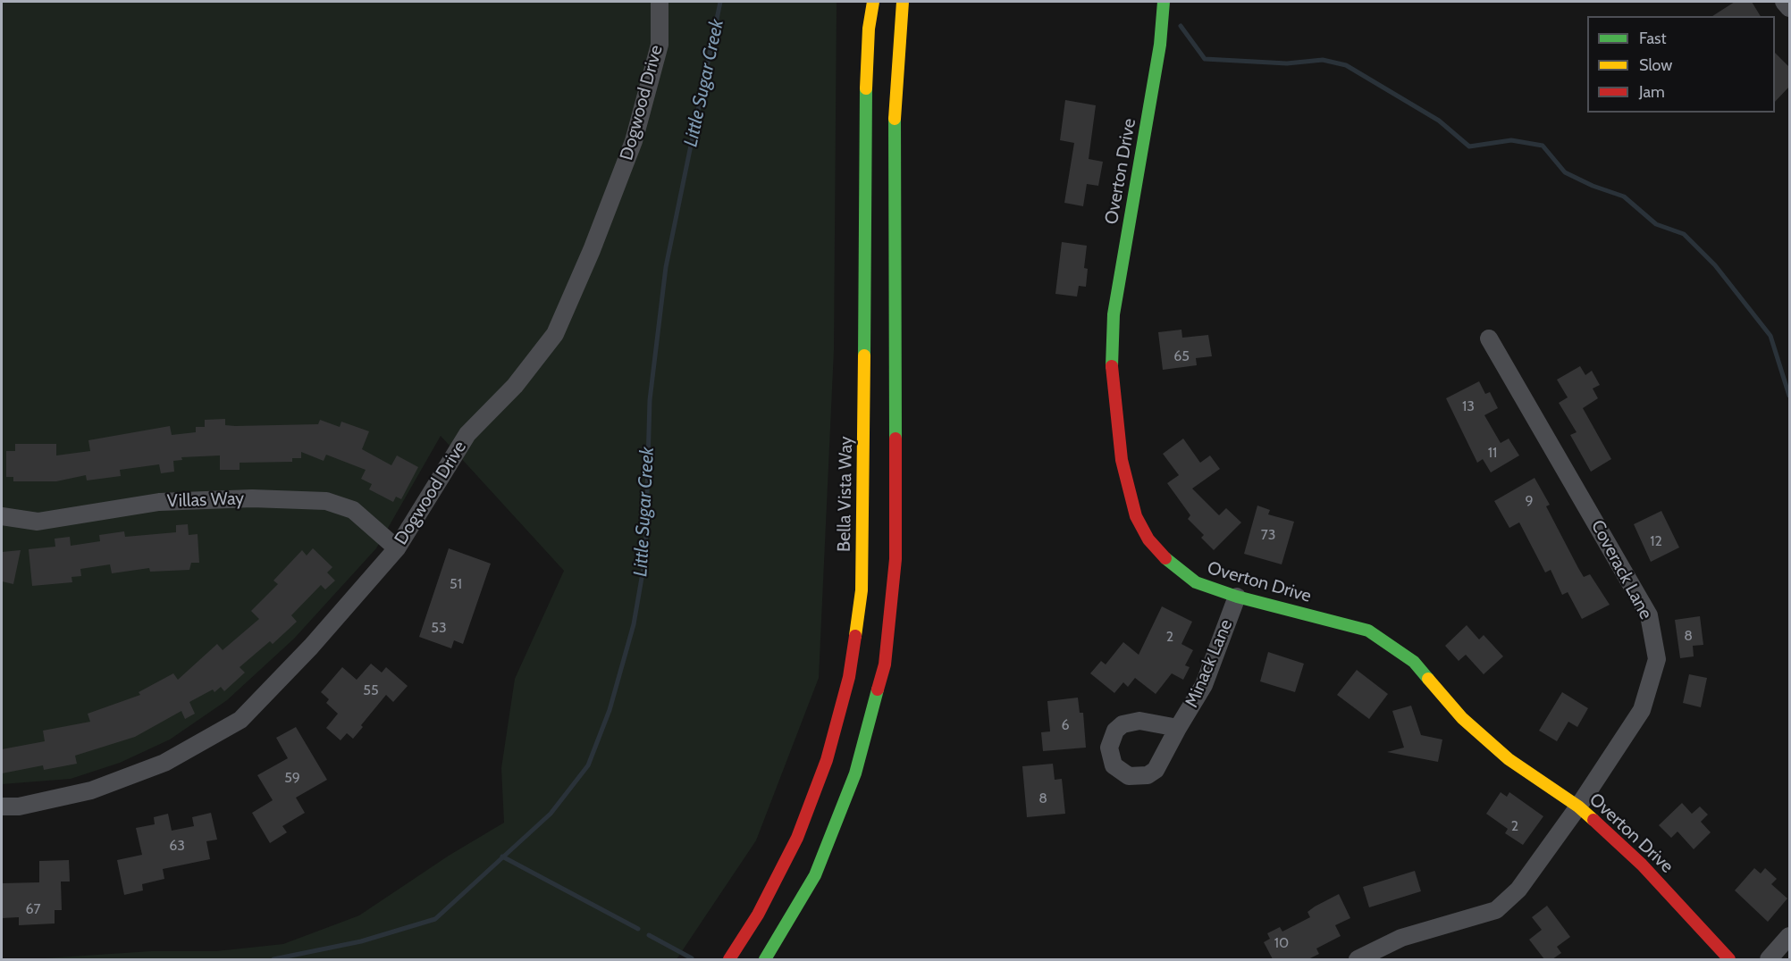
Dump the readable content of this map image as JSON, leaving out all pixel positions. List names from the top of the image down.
{
  "streets": {
    "main road": ["Overton Drive", "Bella Vista Way"],
    "street": [
      "Dogwood Drive",
      "Villas Way",
      "Coverack Lane",
      "Minack Lane"
    ]
  },
  "crossings": [
    ["Dogwood Drive", "Villas Way"],
    ["Overton Drive", "Coverack Lane"],
    ["Overton Drive", "Minack Lane"]
  ],
  "water": ["Little Sugar Creek"],
  "house_numbers": [
    "65",
    "13",
    "11",
    "9",
    "73",
    "12",
    "51",
    "53",
    "8",
    "2",
    "55",
    "6",
    "59",
    "8",
    "2",
    "63",
    "67",
    "10"
  ],
  "legend": ["Fast", "Slow", "Jam"]
}
